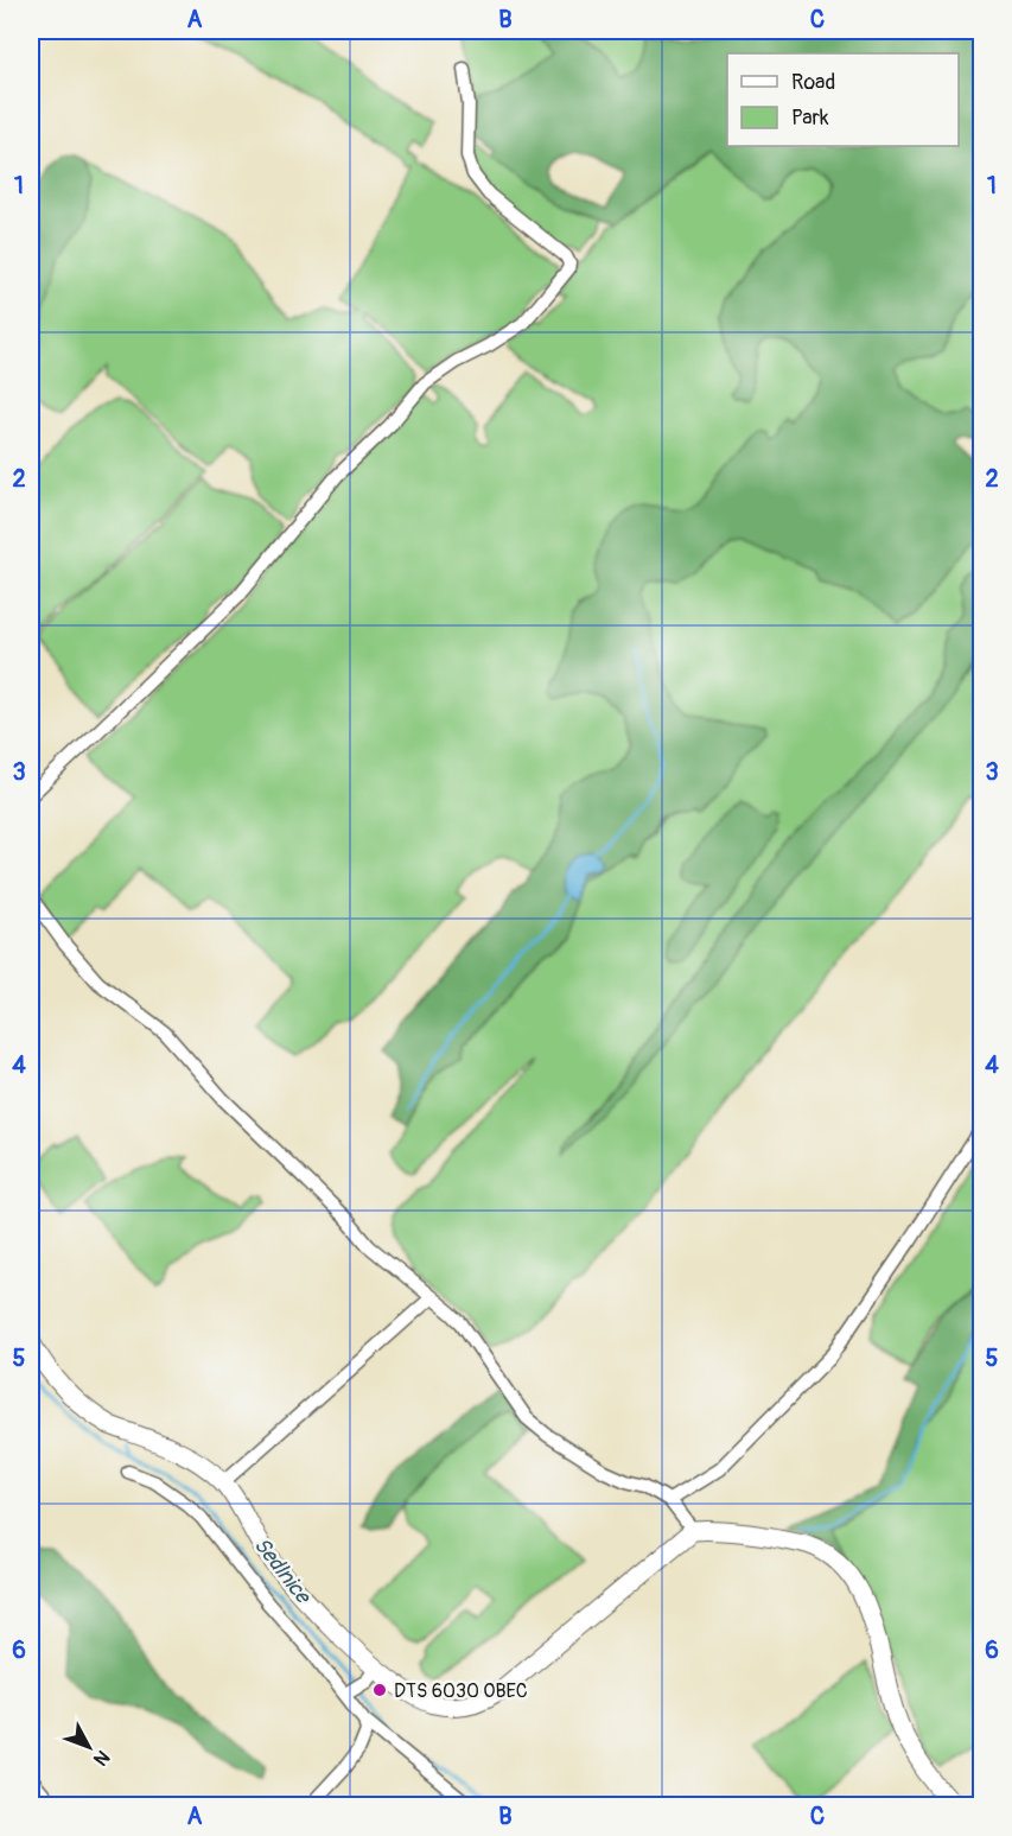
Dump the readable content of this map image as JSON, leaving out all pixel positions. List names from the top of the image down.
{
  "water": ["Sedlnice"],
  "places": ["DTS 6030 OBEC"],
  "legend": ["Road", "Park"],
  "north": "bottom right",
  "grid": {
    "columns": ["A", "B", "C"],
    "rows": [
      "1",
      "2",
      "3",
      "4",
      "5",
      "6"
    ]
  }
}
